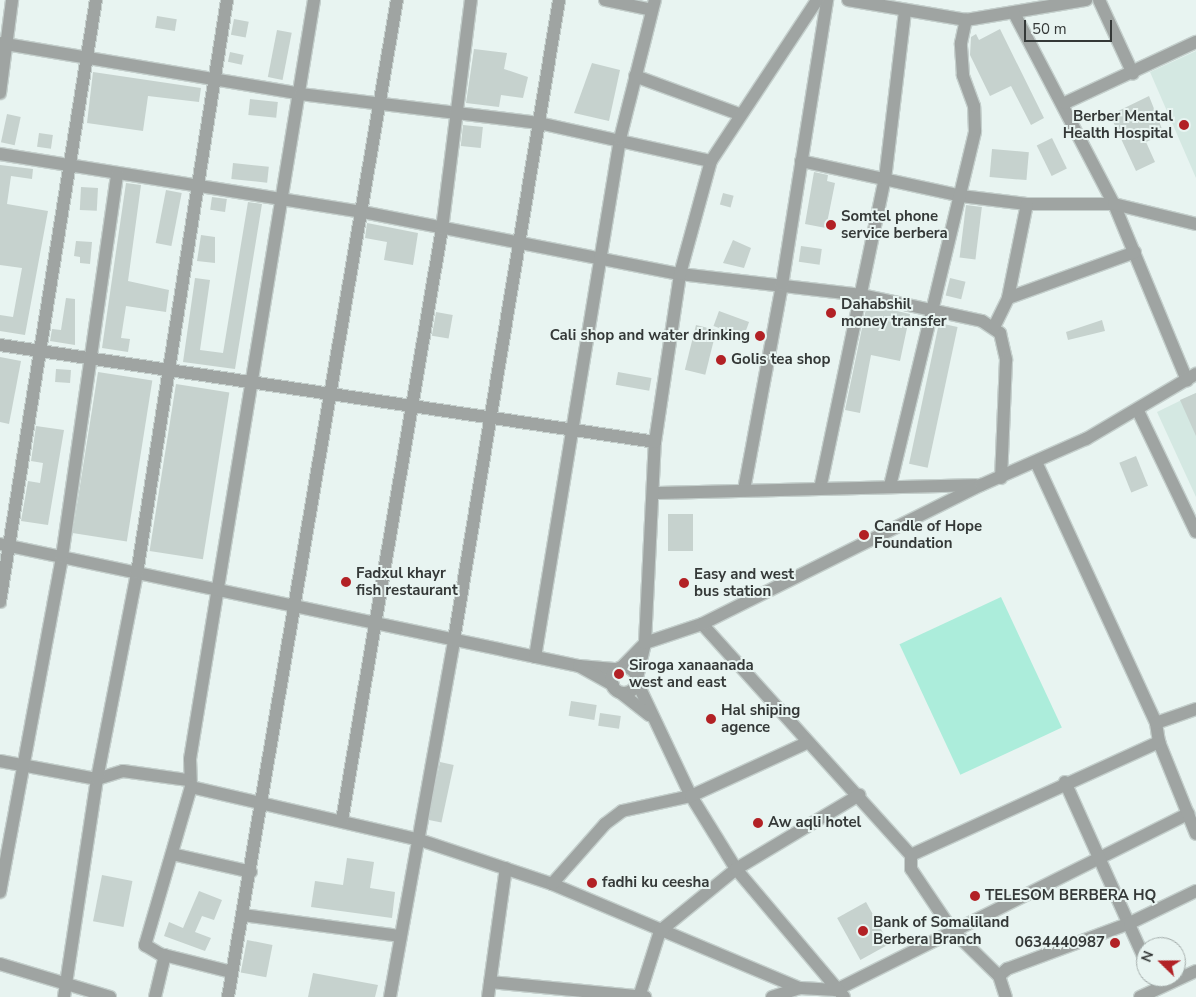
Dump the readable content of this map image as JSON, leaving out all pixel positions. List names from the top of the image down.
{
  "places": [
    "Berber Mental Health Hospital",
    "Somtel phone service berbera",
    "Dahabshil money transfer",
    "Cali shop and water drinking",
    "Golis tea shop",
    "Candle of Hope Foundation",
    "Fadxul khayr fish restaurant",
    "Easy and west bus station",
    "Siroga xanaanada west and east",
    "Hal shiping agence",
    "Aw aqli hotel",
    "fadhi ku ceesha",
    "TELESOM BERBERA HQ",
    "Bank of Somaliland Berbera Branch",
    "0634440987"
  ],
  "scale_bar": "50 m",
  "north": "left"
}
